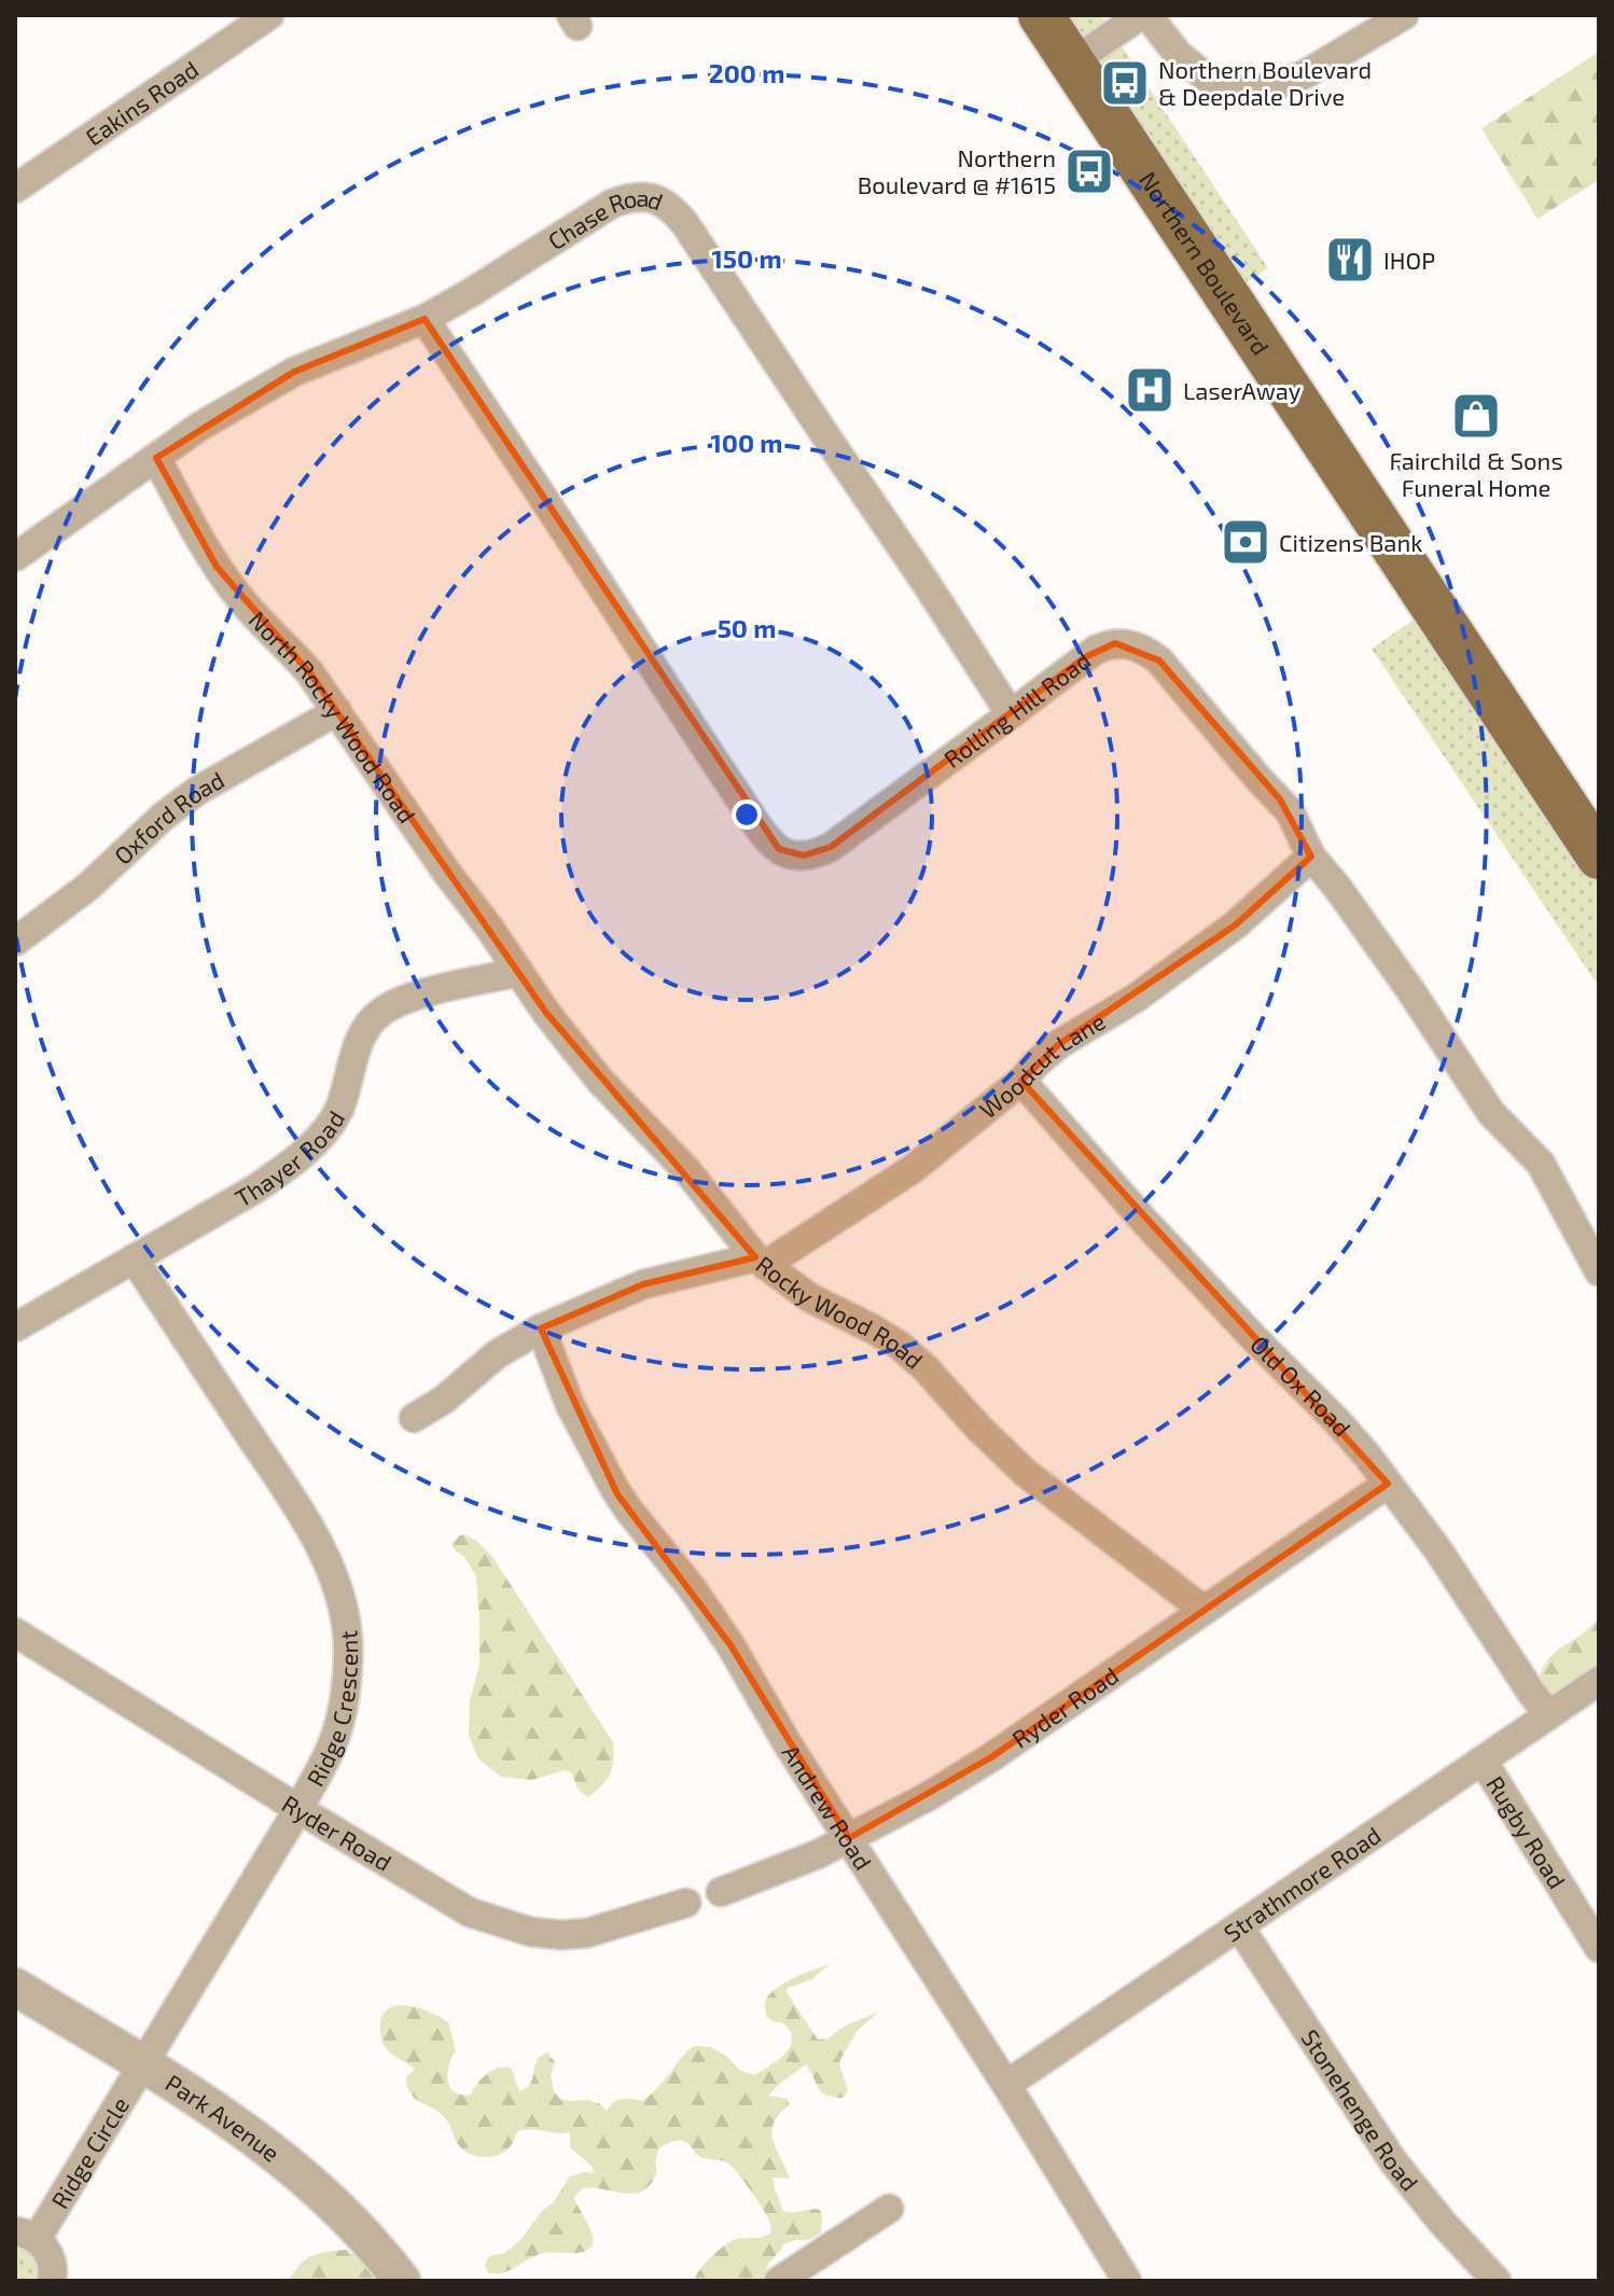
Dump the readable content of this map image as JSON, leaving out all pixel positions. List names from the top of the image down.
{
  "streets": {
    "main road": ["Northern Boulevard"],
    "street": [
      "Eakins Road",
      "Chase Road",
      "Rolling Hill Road",
      "North Rocky Wood Road",
      "Oxford Road",
      "Woodcut Lane",
      "Thayer Road",
      "Rocky Wood Road",
      "Old Ox Road",
      "Ridge Crescent",
      "Ryder Road",
      "Andrew Road",
      "Rugby Road",
      "Strathmore Road",
      "Stonehenge Road",
      "Park Avenue",
      "Ridge Circle"
    ]
  },
  "crossings": [
    ["Chase Road", "Rolling Hill Road"],
    ["Chase Road", "North Rocky Wood Road"],
    ["Rolling Hill Road", "Woodcut Lane"],
    ["North Rocky Wood Road", "Oxford Road"],
    ["North Rocky Wood Road", "Thayer Road"],
    ["North Rocky Wood Road", "Rocky Wood Road"],
    ["Woodcut Lane", "Rocky Wood Road"],
    ["Woodcut Lane", "Old Ox Road"],
    ["Woodcut Lane", "Andrew Road"],
    ["Thayer Road", "Rocky Wood Road"],
    ["Thayer Road", "Ridge Crescent"],
    ["Rocky Wood Road", "Ryder Road"],
    ["Old Ox Road", "Ryder Road"],
    ["Old Ox Road", "Strathmore Road"],
    ["Ridge Crescent", "Ryder Road"],
    ["Ridge Crescent", "Park Avenue"],
    ["Ridge Crescent", "Ridge Circle"],
    ["Ryder Road", "Andrew Road"],
    ["Andrew Road", "Strathmore Road"],
    ["Rugby Road", "Strathmore Road"],
    ["Strathmore Road", "Stonehenge Road"],
    ["Park Avenue", "Ridge Circle"]
  ],
  "places": {
    "bus stop": ["Northern Boulevard & Deepdale Drive", "Northern Boulevard @ #1615"],
    "restaurant": ["IHOP"],
    "hospital": ["LaserAway"],
    "shop": ["Fairchild & Sons Funeral Home"],
    "bank": ["Citizens Bank"]
  },
  "rings": [
    "200 m",
    "150 m",
    "100 m",
    "50 m"
  ]
}
